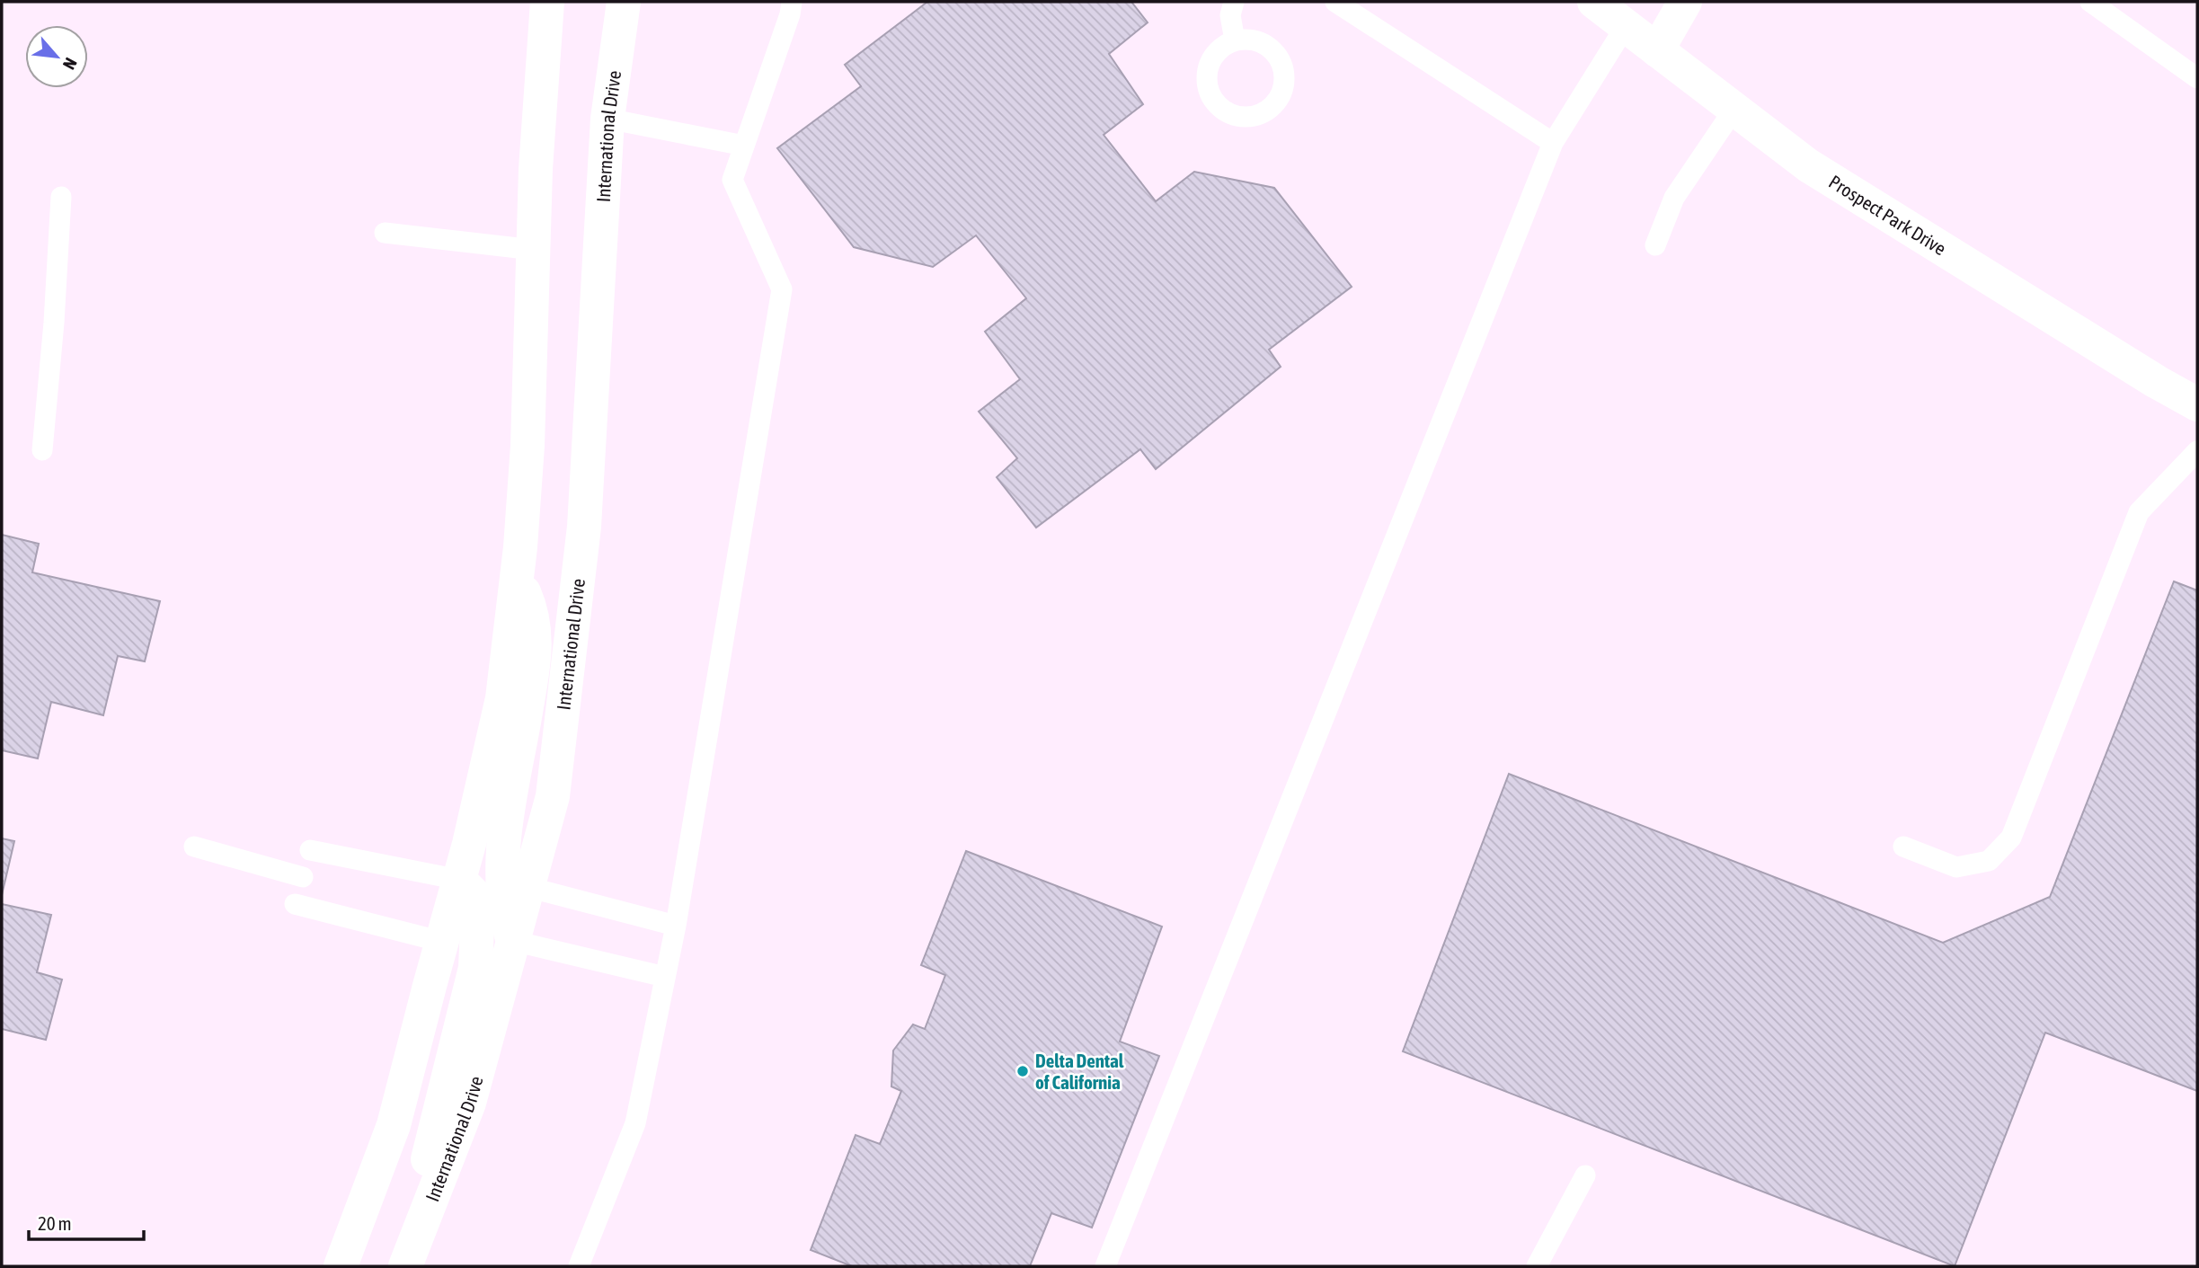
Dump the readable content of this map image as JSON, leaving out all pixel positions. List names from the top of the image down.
{
  "streets": {
    "main road": ["International Drive", "Prospect Park Drive"]
  },
  "places": ["Delta Dental of California"],
  "scale_bar": "20 m",
  "north": "bottom right"
}
